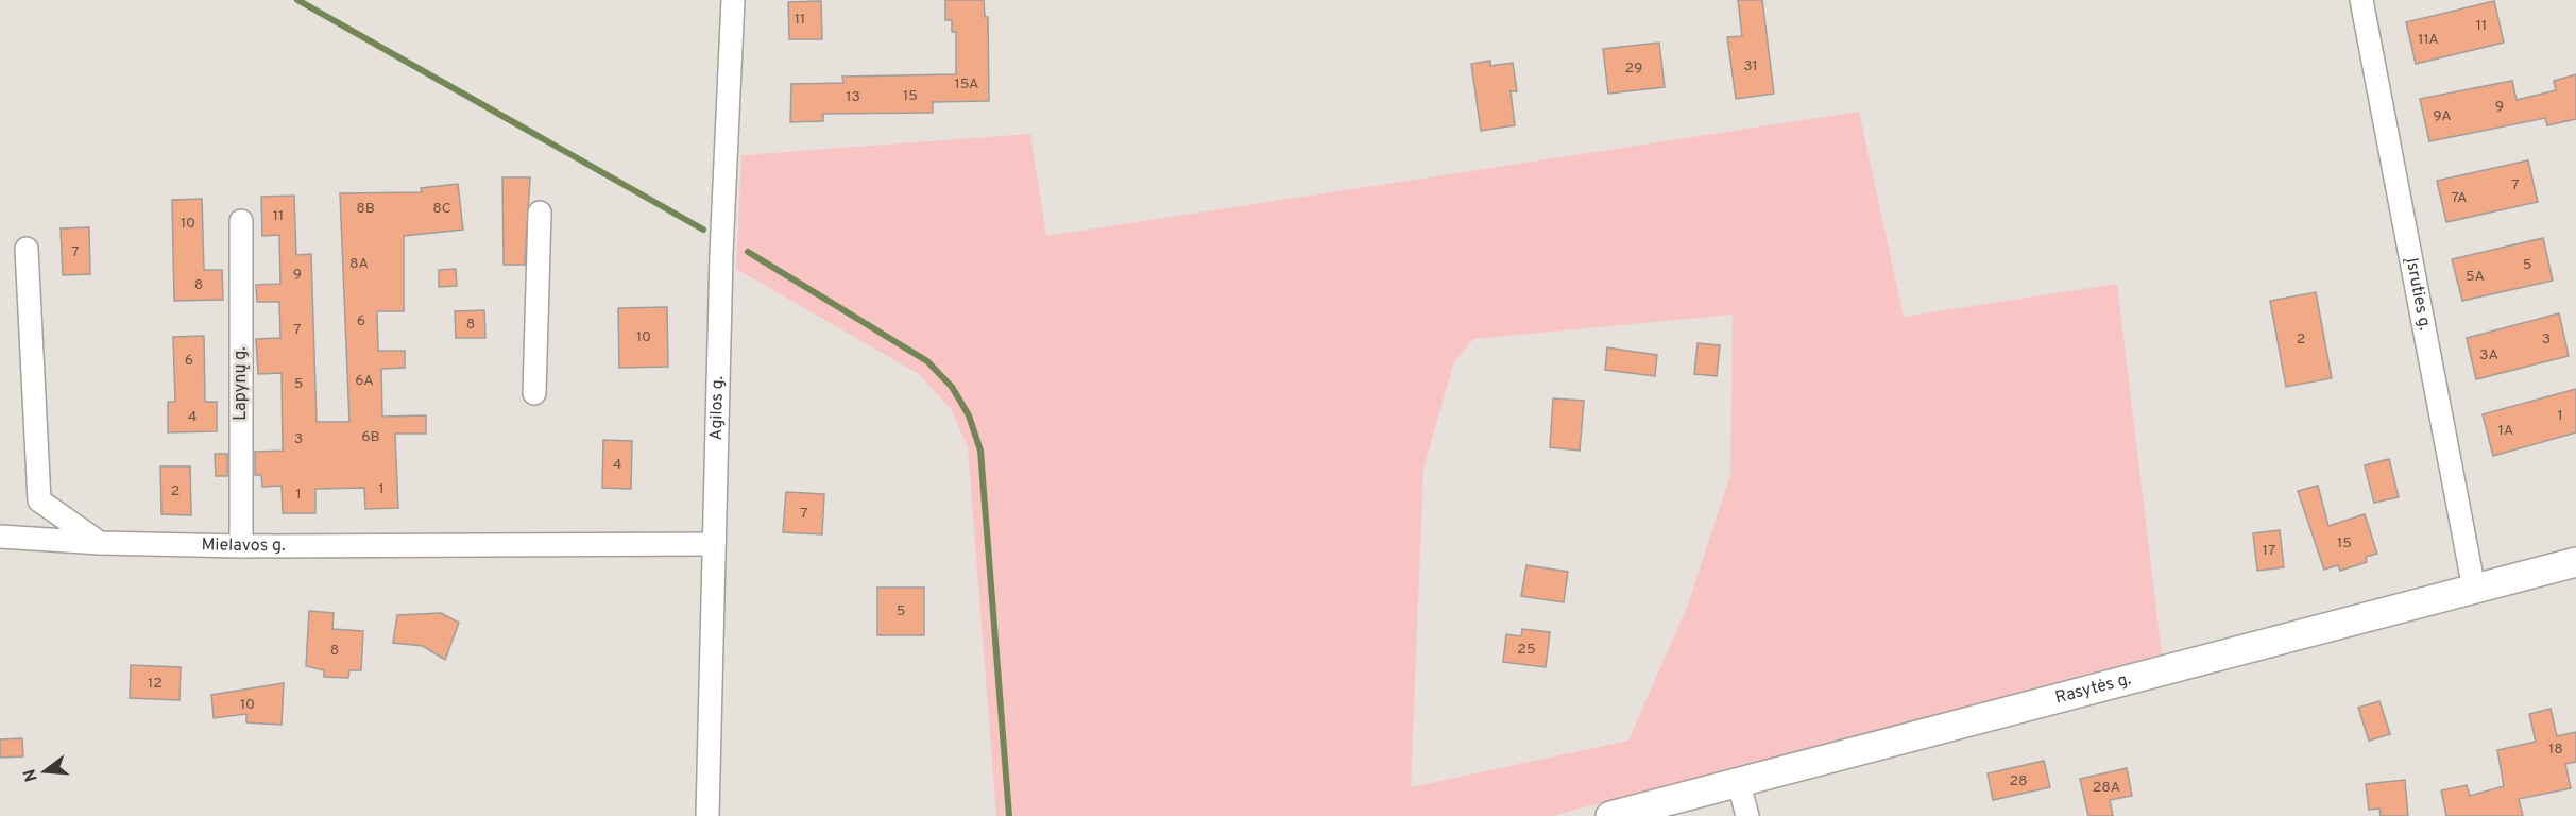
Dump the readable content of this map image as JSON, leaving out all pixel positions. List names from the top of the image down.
{
  "streets": {
    "main road": ["Rasytės g."],
    "street": [
      "Įsruties g.",
      "Lapynų g.",
      "Agilos g.",
      "Mielavos g."
    ]
  },
  "crossings": [
    ["Įsruties g.", "Rasytės g."],
    ["Lapynų g.", "Mielavos g."],
    ["Agilos g.", "Mielavos g."]
  ],
  "house_numbers": [
    "11",
    "11",
    "11A",
    "31",
    "29",
    "15A",
    "15",
    "13",
    "9",
    "9A",
    "7",
    "7A",
    "8B",
    "8C",
    "11",
    "10",
    "7",
    "8A",
    "5",
    "9",
    "5A",
    "8",
    "6",
    "8",
    "7",
    "10",
    "2",
    "3",
    "3A",
    "6",
    "6A",
    "5",
    "1",
    "4",
    "1A",
    "6B",
    "3",
    "4",
    "1",
    "2",
    "1",
    "7",
    "15",
    "17",
    "5",
    "25",
    "8",
    "12",
    "10",
    "18",
    "28",
    "28A"
  ],
  "north": "left"
}
